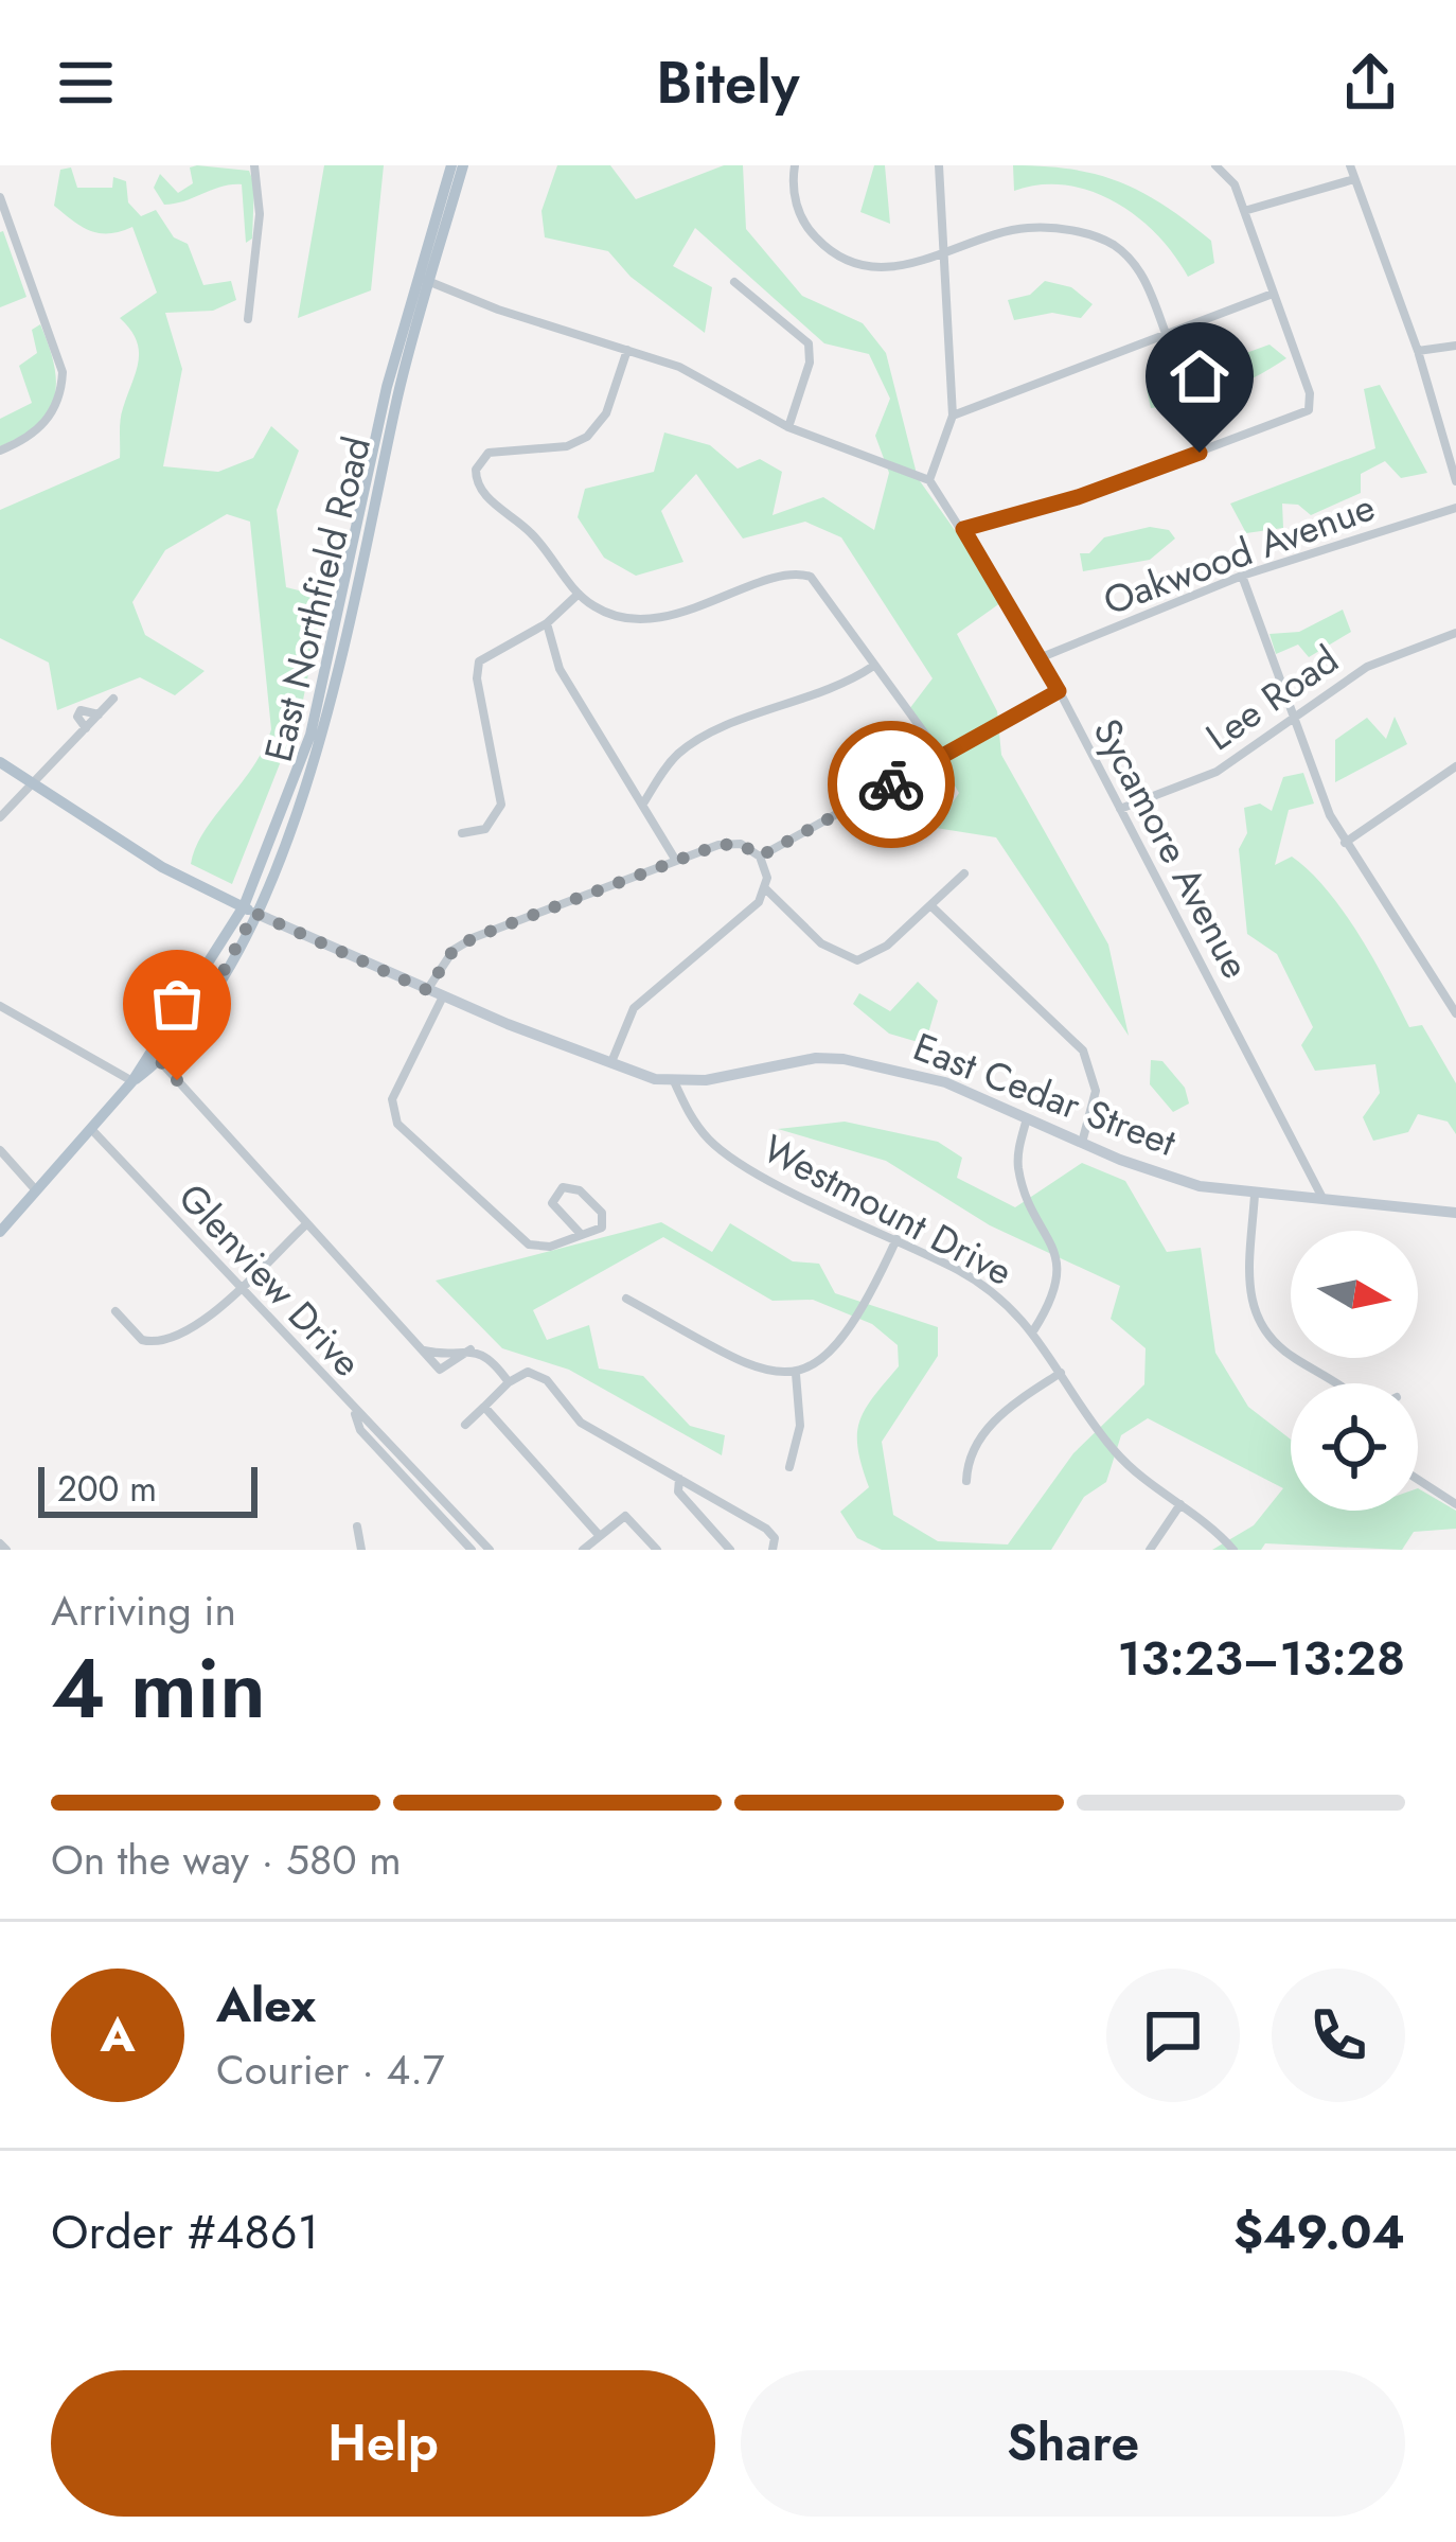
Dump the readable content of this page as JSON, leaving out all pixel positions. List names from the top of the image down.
{
  "streets": {
    "main road": ["East Northfield Road", "East Cedar Street"],
    "street": [
      "Oakwood Avenue",
      "Lee Road",
      "Sycamore Avenue",
      "Westmount Drive",
      "Glenview Drive"
    ]
  },
  "crossings": [
    ["Oakwood Avenue", "Sycamore Avenue"],
    ["East Northfield Road", "East Cedar Street"],
    ["East Northfield Road", "Glenview Drive"],
    ["Lee Road", "Sycamore Avenue"],
    ["Sycamore Avenue", "East Cedar Street"],
    ["East Cedar Street", "Westmount Drive"]
  ],
  "scale_bar": "200 m",
  "north": "right",
  "page": {
    "header": "Bitely",
    "scale": "200 m",
    "heading": ["4 min", "Arriving in", "13:23–13:28"],
    "panel": [
      "Alex",
      "Courier · 4.7",
      "Order #4861",
      "$49.04"
    ],
    "bar": "On the way · 580 m",
    "round": "A",
    "buttons": ["Help", "Share"]
  }
}
